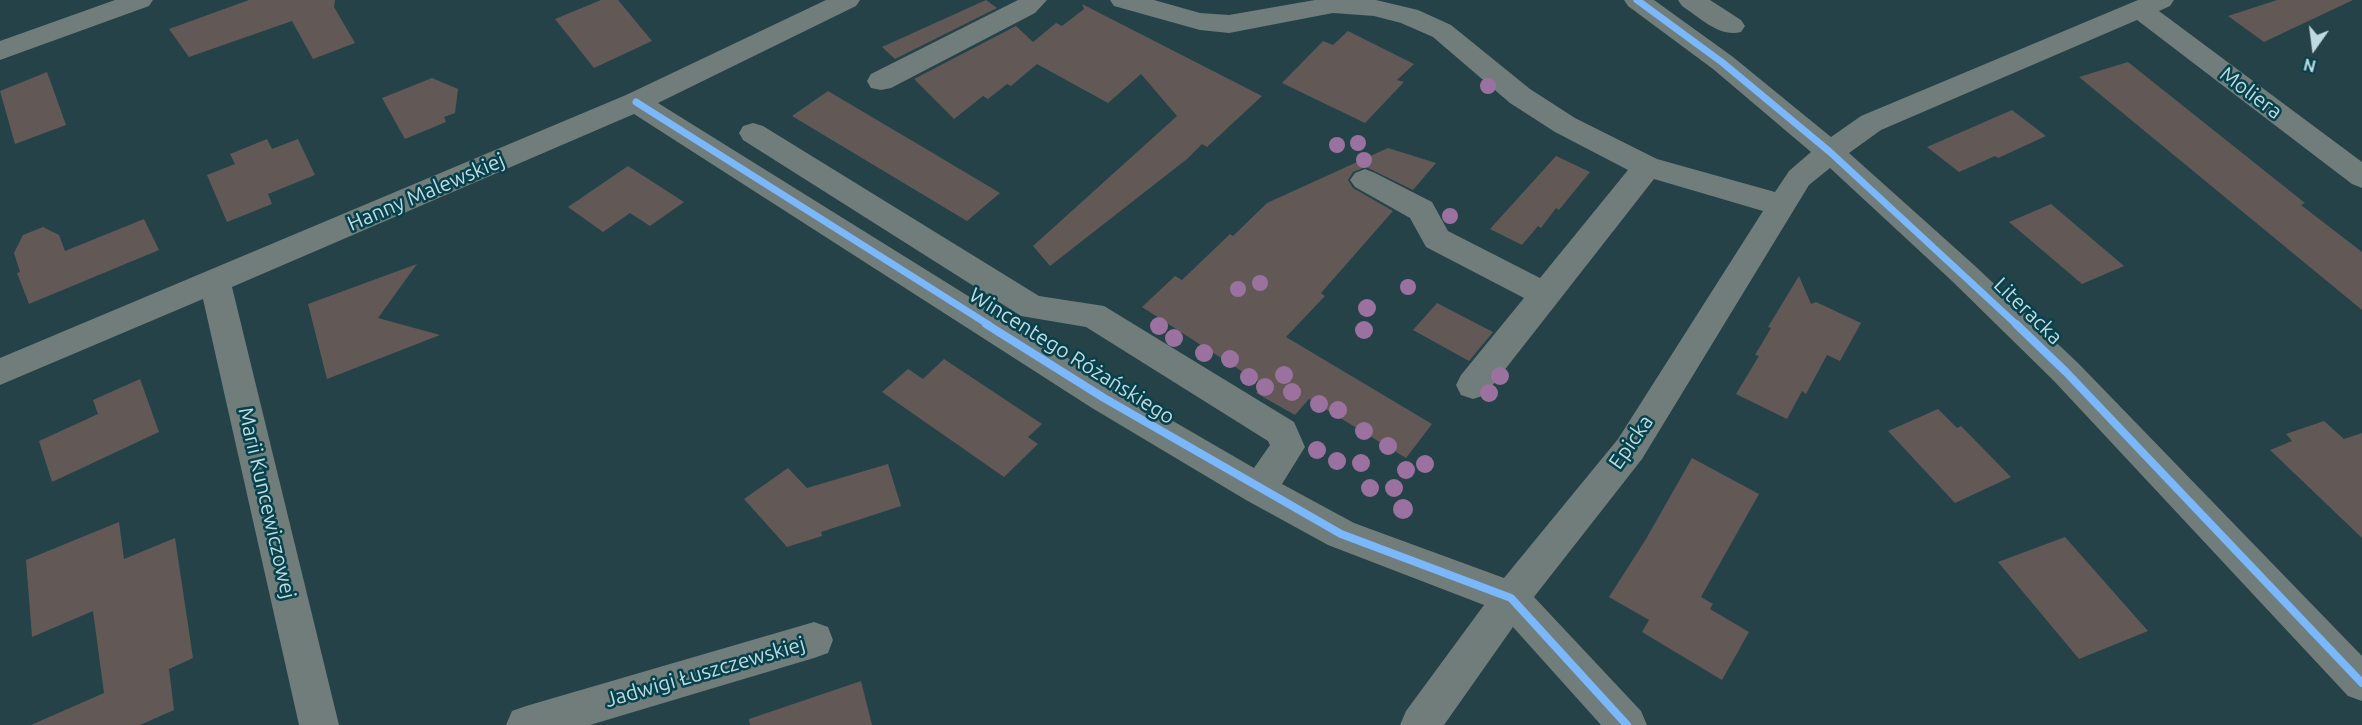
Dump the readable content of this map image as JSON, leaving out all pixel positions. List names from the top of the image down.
{
  "streets": {
    "street": [
      "Moliera",
      "Hanny Malewskiej",
      "Literacka",
      "Wincentego Różańskiego",
      "Epicka",
      "Marii Kuncewiczowej",
      "Jadwigi Łuszczewskiej"
    ]
  },
  "crossings": [
    ["Moliera", "Epicka"],
    ["Hanny Malewskiej", "Wincentego Różańskiego"],
    ["Hanny Malewskiej", "Marii Kuncewiczowej"],
    ["Literacka", "Epicka"],
    ["Wincentego Różańskiego", "Epicka"]
  ],
  "north": "bottom"
}
